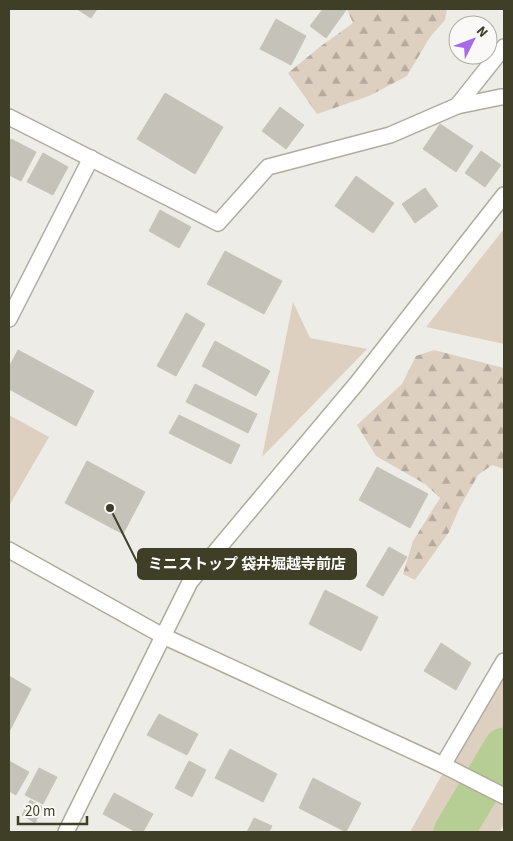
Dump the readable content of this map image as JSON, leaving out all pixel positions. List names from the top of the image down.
{
  "places": ["ミニストップ 袋井堀越寺前店"],
  "scale_bar": "20 m",
  "north": "top right"
}
